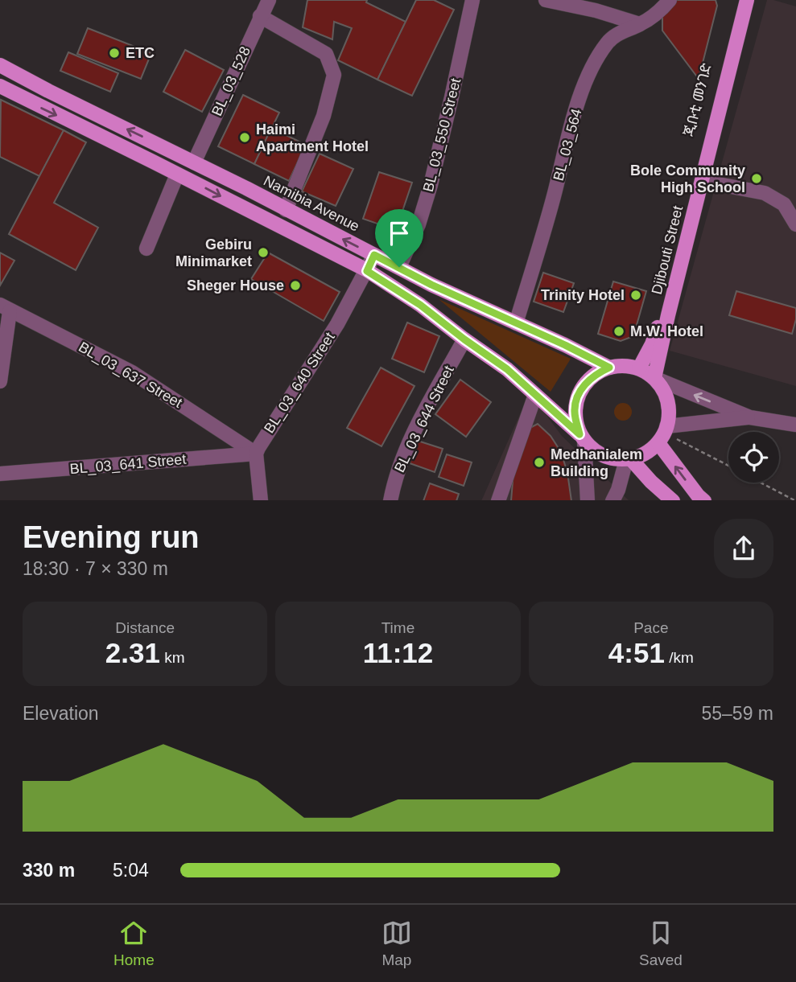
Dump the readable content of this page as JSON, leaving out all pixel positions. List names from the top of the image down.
{
  "streets": {
    "main road": ["ጂቡቲ መንገድ", "Namibia Avenue", "Djibouti Street"],
    "street": [
      "BL_03_528",
      "BL_03_550 Street",
      "BL_03_564",
      "BL_03_637 Street",
      "BL_03_640 Street",
      "BL_03_644 Street",
      "BL_03_641 Street"
    ]
  },
  "crossings": [
    ["BL_03_528", "Namibia Avenue"],
    ["ጂቡቲ መንገድ", "Namibia Avenue"],
    ["ጂቡቲ መንገድ", "Djibouti Street"],
    ["BL_03_550 Street", "Namibia Avenue"],
    ["BL_03_564", "Namibia Avenue"],
    ["Namibia Avenue", "Djibouti Street"],
    ["Namibia Avenue", "BL_03_640 Street"],
    ["BL_03_637 Street", "BL_03_640 Street"],
    ["BL_03_637 Street", "BL_03_641 Street"],
    ["BL_03_640 Street", "BL_03_641 Street"]
  ],
  "places": [
    "ETC",
    "Haimi Apartment Hotel",
    "Bole Community High School",
    "Gebiru Minimarket",
    "Sheger House",
    "Trinity Hotel",
    "M.W. Hotel",
    "Medhanialem Building"
  ],
  "page": {
    "heading": ["Evening run", "18:30 · 7 × 330 m"],
    "stats": [
      ["Distance", "2.31 km"],
      ["Time", "11:12"],
      ["Pace", "4:51 /km"]
    ],
    "chart": ["Elevation", "55–59 m"],
    "list": [
      {
        "name": "330 m",
        "note": "5:04"
      }
    ],
    "tabs": ["Home", "Map", "Saved"]
  }
}
